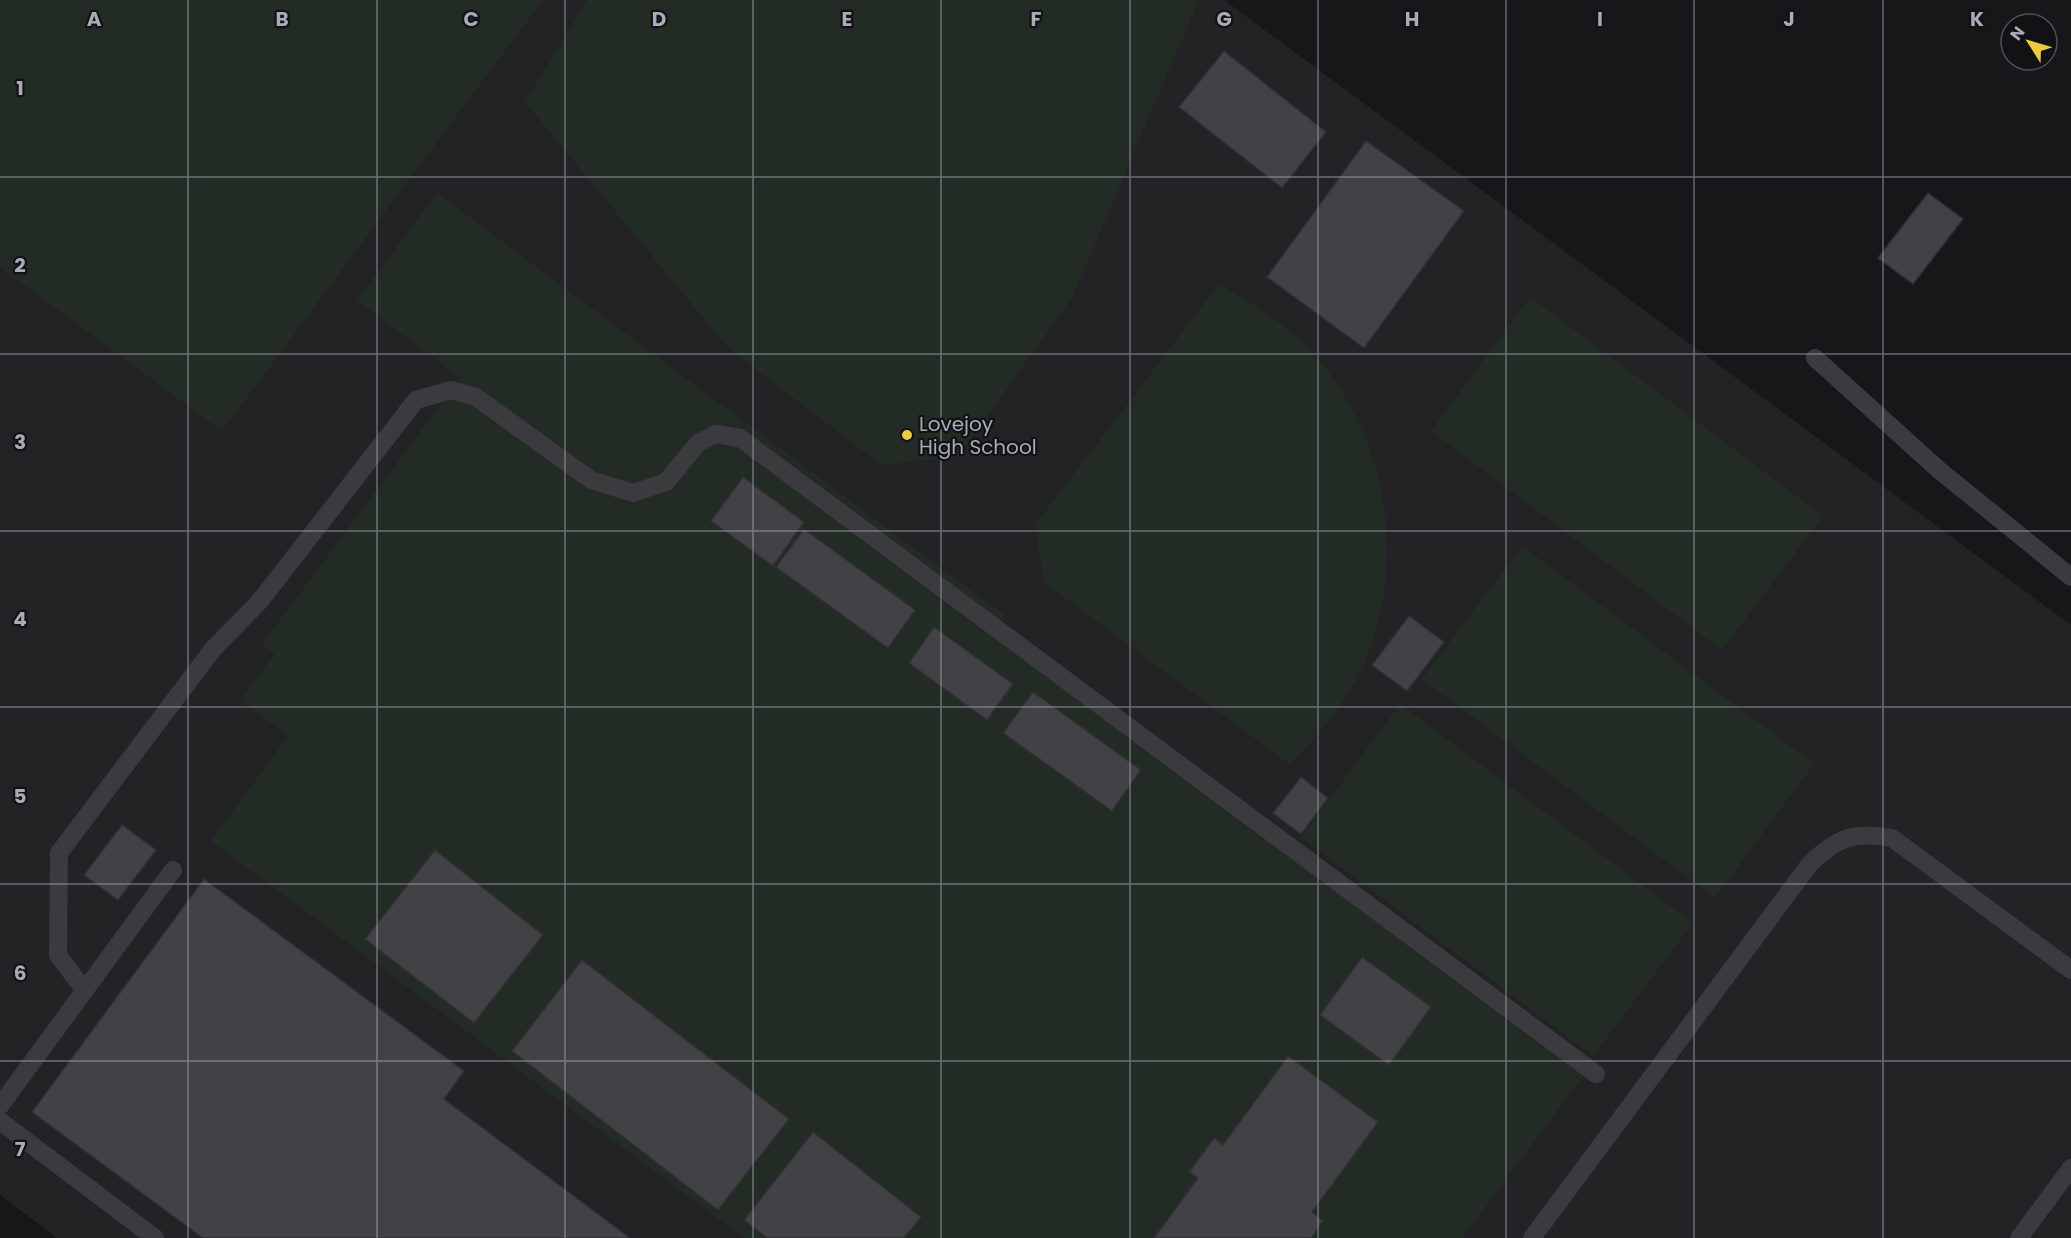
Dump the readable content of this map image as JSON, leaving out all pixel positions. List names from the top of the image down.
{
  "places": ["Lovejoy High School"],
  "north": "top left",
  "grid": {
    "columns": [
      "A",
      "B",
      "C",
      "D",
      "E",
      "F",
      "G",
      "H",
      "I",
      "J",
      "K"
    ],
    "rows": [
      "1",
      "2",
      "3",
      "4",
      "5",
      "6",
      "7"
    ]
  }
}
